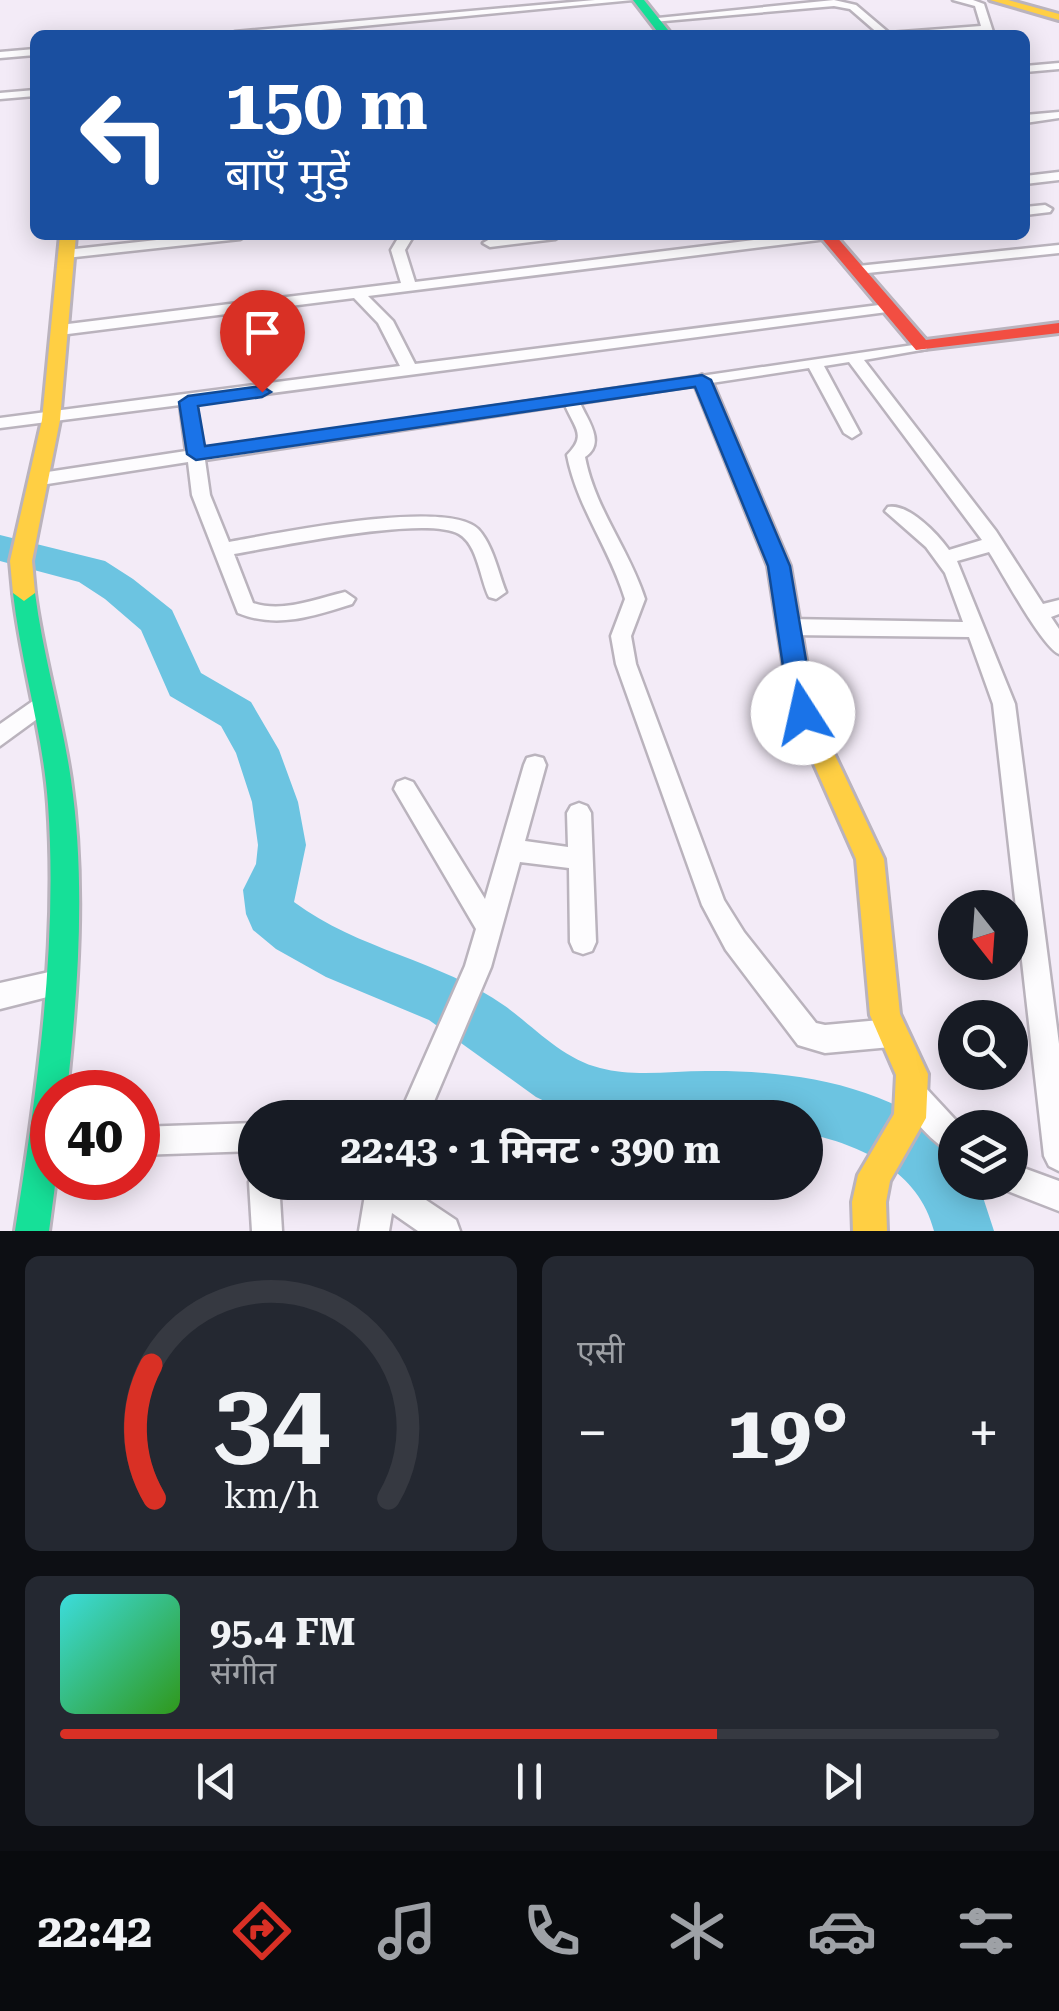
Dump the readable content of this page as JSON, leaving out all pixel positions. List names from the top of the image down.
{
  "north": "bottom",
  "page": {
    "turn": ["150 m", "बाएँ मुड़ें"],
    "limit": "40",
    "trip": "22:43 · 1 मिनट · 390 m",
    "tile": "एसी",
    "heat": ["−", "19°", "+"],
    "song": ["95.4 FM", "संगीत"],
    "tabs": "22:42",
    "gauge": ["34", "km/h"]
  }
}
